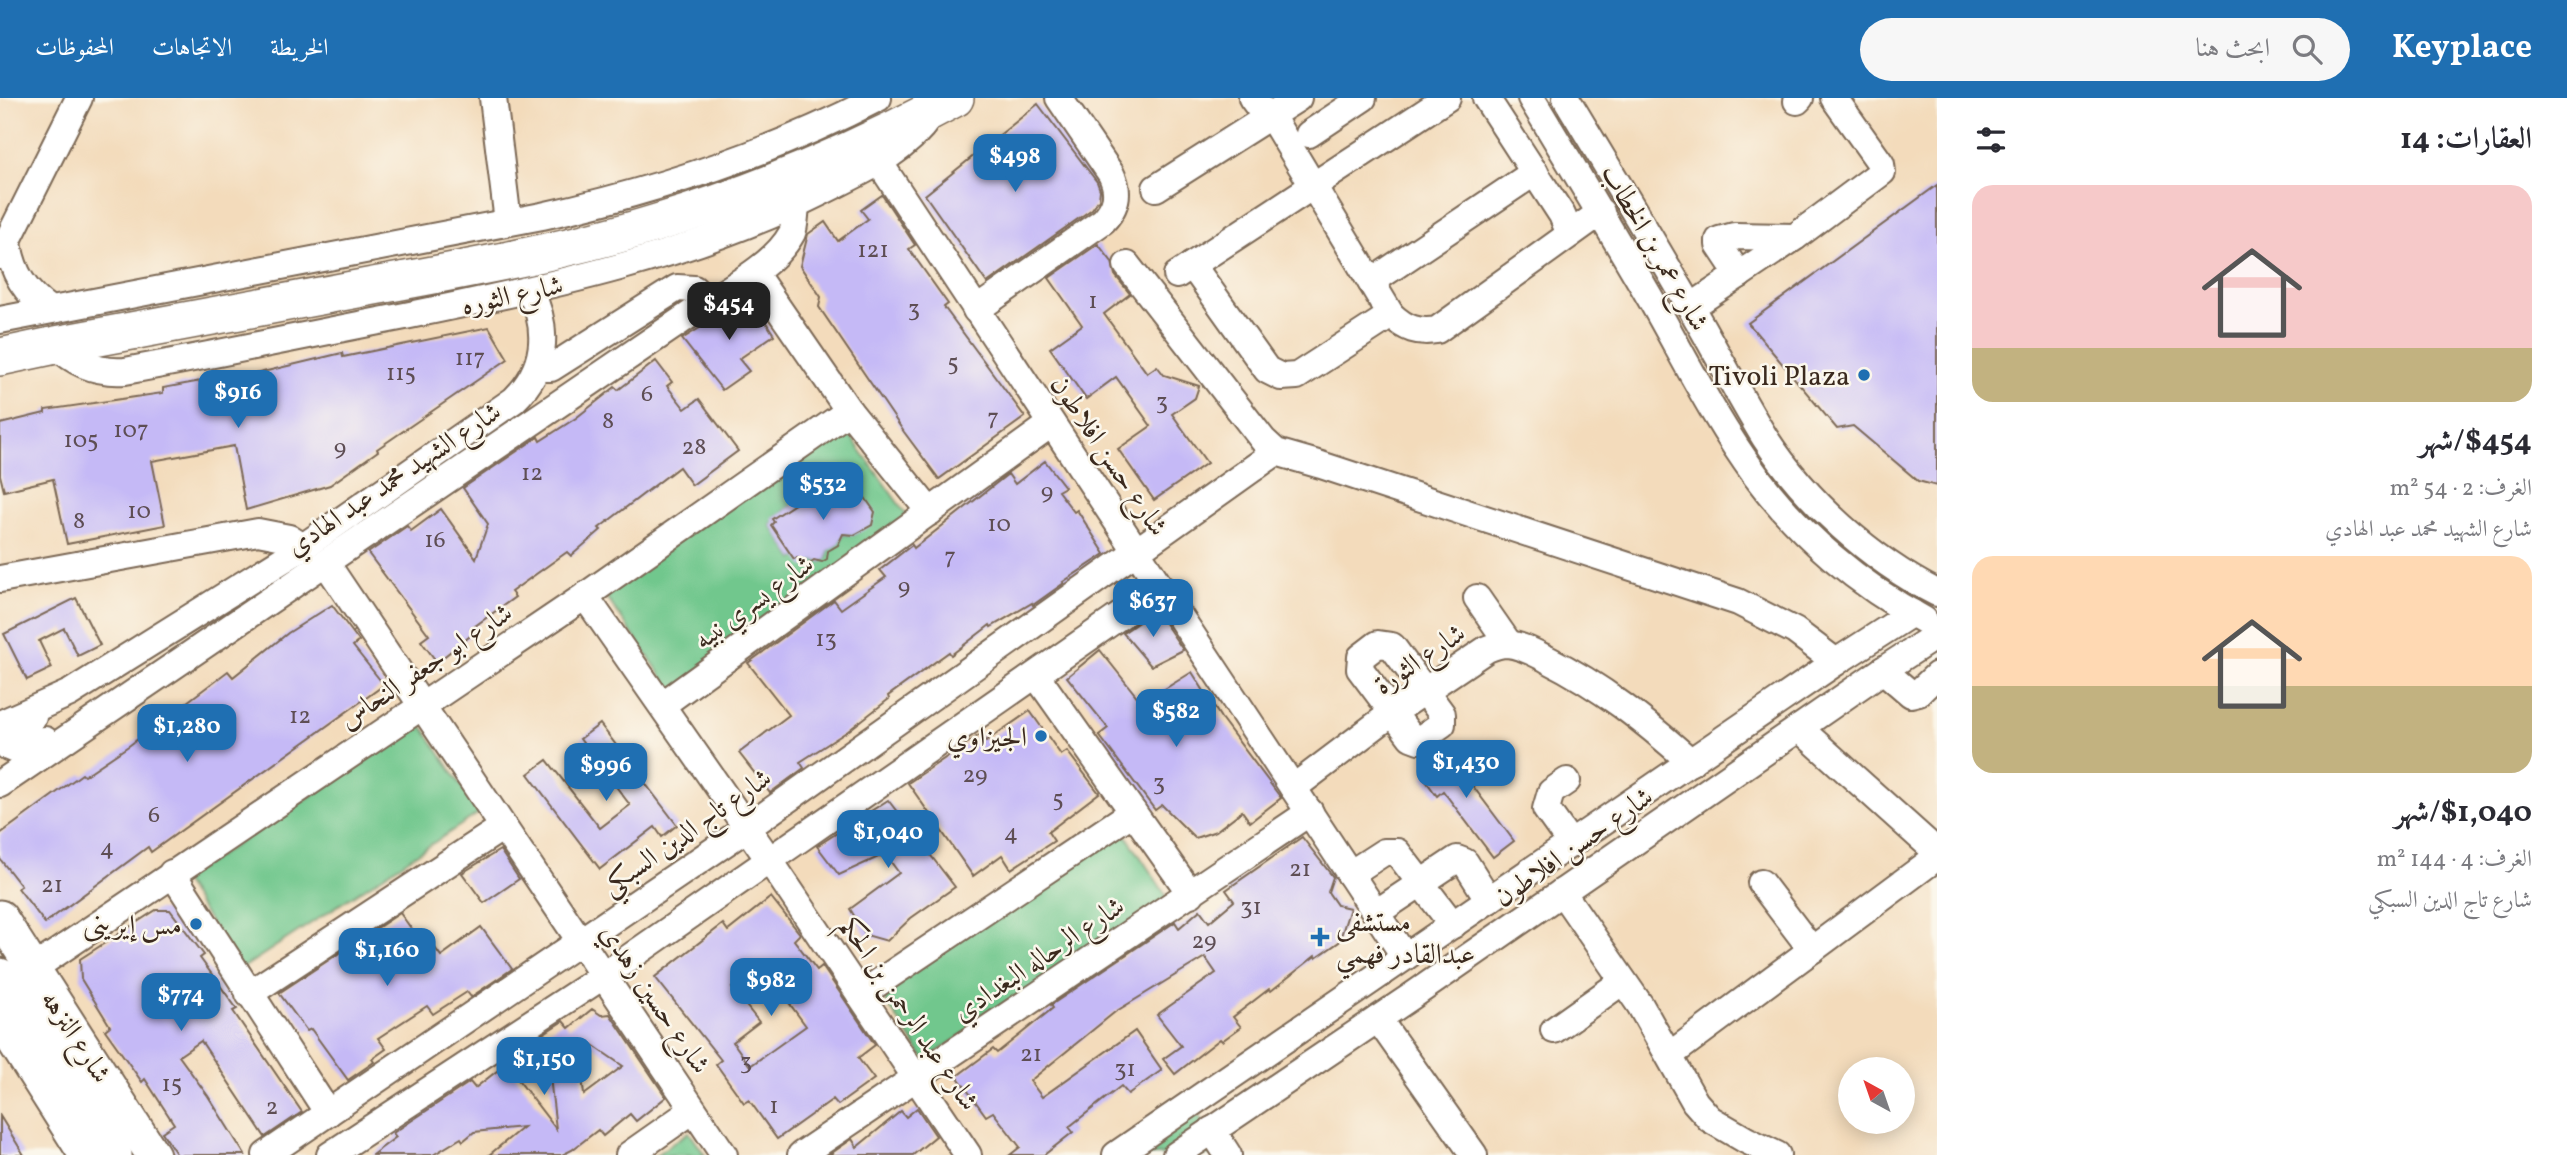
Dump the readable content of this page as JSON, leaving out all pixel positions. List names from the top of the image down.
{
  "streets": {
    "highway": ["شارع الثوره"],
    "main road": ["شارع النزهه"],
    "street": [
      "شارع عمر بن الخطاب",
      "شارع حسن افلاطون",
      "شارع الشهيد محمد عبد الهادي",
      "شارع يسري نبيه",
      "شارع الثورة",
      "شارع ابو جعفر النحاس",
      "شارع تاج الدين السبكي",
      "شارع الرحاله البغدادي",
      "شارع حسين زهدي",
      "شارع عبد الرحمن بن الحكم"
    ]
  },
  "crossings": [
    ["شارع عمر بن الخطاب", "شارع حسن افلاطون"],
    ["شارع الثوره", "شارع حسن افلاطون"],
    ["شارع الثوره", "شارع الشهيد محمد عبد الهادي"],
    ["شارع حسن افلاطون", "شارع يسري نبيه"],
    ["شارع حسن افلاطون", "شارع الثورة"],
    ["شارع حسن افلاطون", "شارع تاج الدين السبكي"],
    ["شارع حسن افلاطون", "شارع الرحاله البغدادي"],
    ["شارع الشهيد محمد عبد الهادي", "شارع حسين زهدي"],
    ["شارع يسري نبيه", "شارع عبد الرحمن بن الحكم"],
    ["شارع ابو جعفر النحاس", "شارع حسين زهدي"],
    ["شارع ابو جعفر النحاس", "شارع عبد الرحمن بن الحكم"],
    ["شارع ابو جعفر النحاس", "شارع النزهه"],
    ["شارع تاج الدين السبكي", "شارع حسين زهدي"],
    ["شارع تاج الدين السبكي", "شارع عبد الرحمن بن الحكم"],
    ["شارع الرحاله البغدادي", "شارع عبد الرحمن بن الحكم"]
  ],
  "places": {
    "other": ["Tivoli Plaza", "الجيزاوي", "مس إيرينى"],
    "health": ["مستشفى عبدالقادر فهمي"]
  },
  "house_numbers": [
    "121",
    "1",
    "3",
    "117",
    "5",
    "115",
    "6",
    "3",
    "7",
    "8",
    "107",
    "105",
    "28",
    "9",
    "12",
    "9",
    "10",
    "8",
    "10",
    "16",
    "7",
    "9",
    "13",
    "12",
    "29",
    "3",
    "5",
    "6",
    "4",
    "4",
    "21",
    "21",
    "31",
    "29",
    "21",
    "3",
    "31",
    "15",
    "1",
    "2"
  ],
  "north": "top left",
  "page": {
    "header": "Keyplace",
    "search": "ابحث هنا",
    "nav": ["الخريطة", "الاتجاهات", "المحفوظات"],
    "heading": "العقارات: 14",
    "price": [
      "$498",
      "$454",
      "$916",
      "$532",
      "$637",
      "$582",
      "$1,280",
      "$1,430",
      "$996",
      "$1,040",
      "$1,160",
      "$982",
      "$774",
      "$1,150"
    ],
    "list": [
      {
        "name": "$454/شهر",
        "note": "الغرف: 2 · 54 m² · شارع الشهيد محمد عبد الهادي"
      },
      {
        "name": "$1,040/شهر",
        "note": "الغرف: 4 · 144 m² · شارع تاج الدين السبكي"
      }
    ]
  }
}
